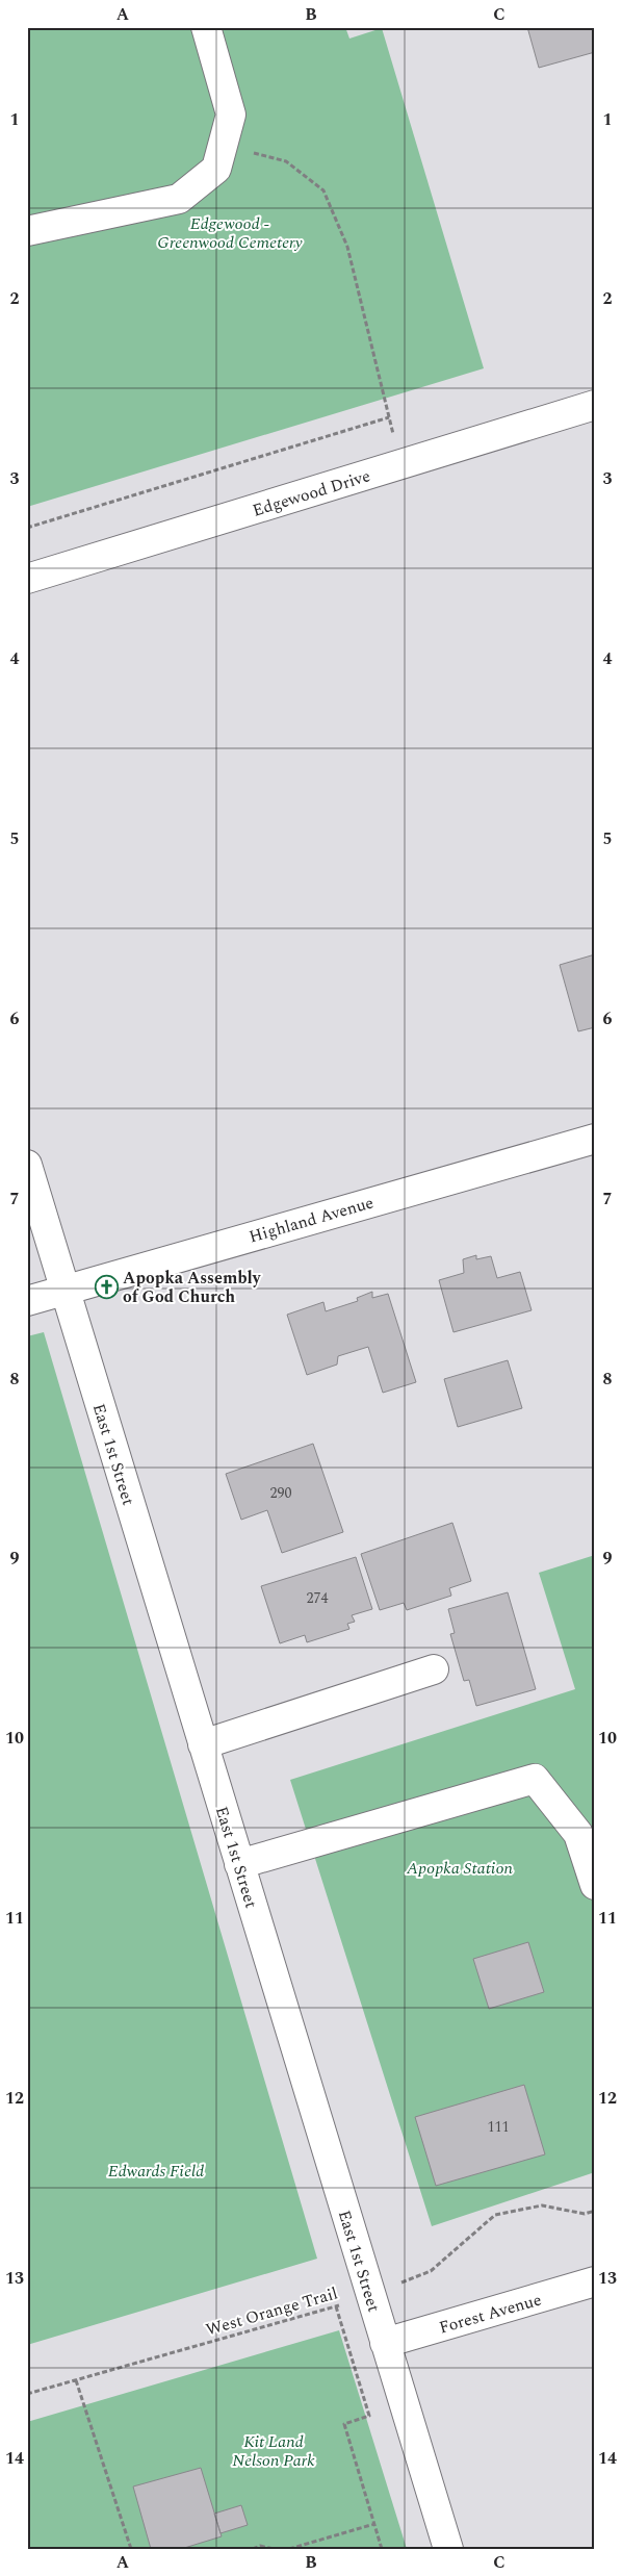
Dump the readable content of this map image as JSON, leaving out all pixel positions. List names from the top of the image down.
{
  "streets": {
    "street": [
      "Edgewood Drive",
      "Highland Avenue",
      "East 1st Street",
      "Forest Avenue"
    ],
    "path": ["West Orange Trail"]
  },
  "crossings": [
    ["Highland Avenue", "East 1st Street"],
    ["East 1st Street", "West Orange Trail"],
    ["East 1st Street", "Forest Avenue"]
  ],
  "parks": [
    "Edgewood - Greenwood Cemetery",
    "Apopka Station",
    "Edwards Field",
    "Kit Land Nelson Park"
  ],
  "places": {
    "church": ["Apopka Assembly of God Church"]
  },
  "house_numbers": ["290", "274", "111"],
  "grid": {
    "columns": ["A", "B", "C"],
    "rows": [
      "1",
      "2",
      "3",
      "4",
      "5",
      "6",
      "7",
      "8",
      "9",
      "10",
      "11",
      "12",
      "13",
      "14"
    ]
  }
}
